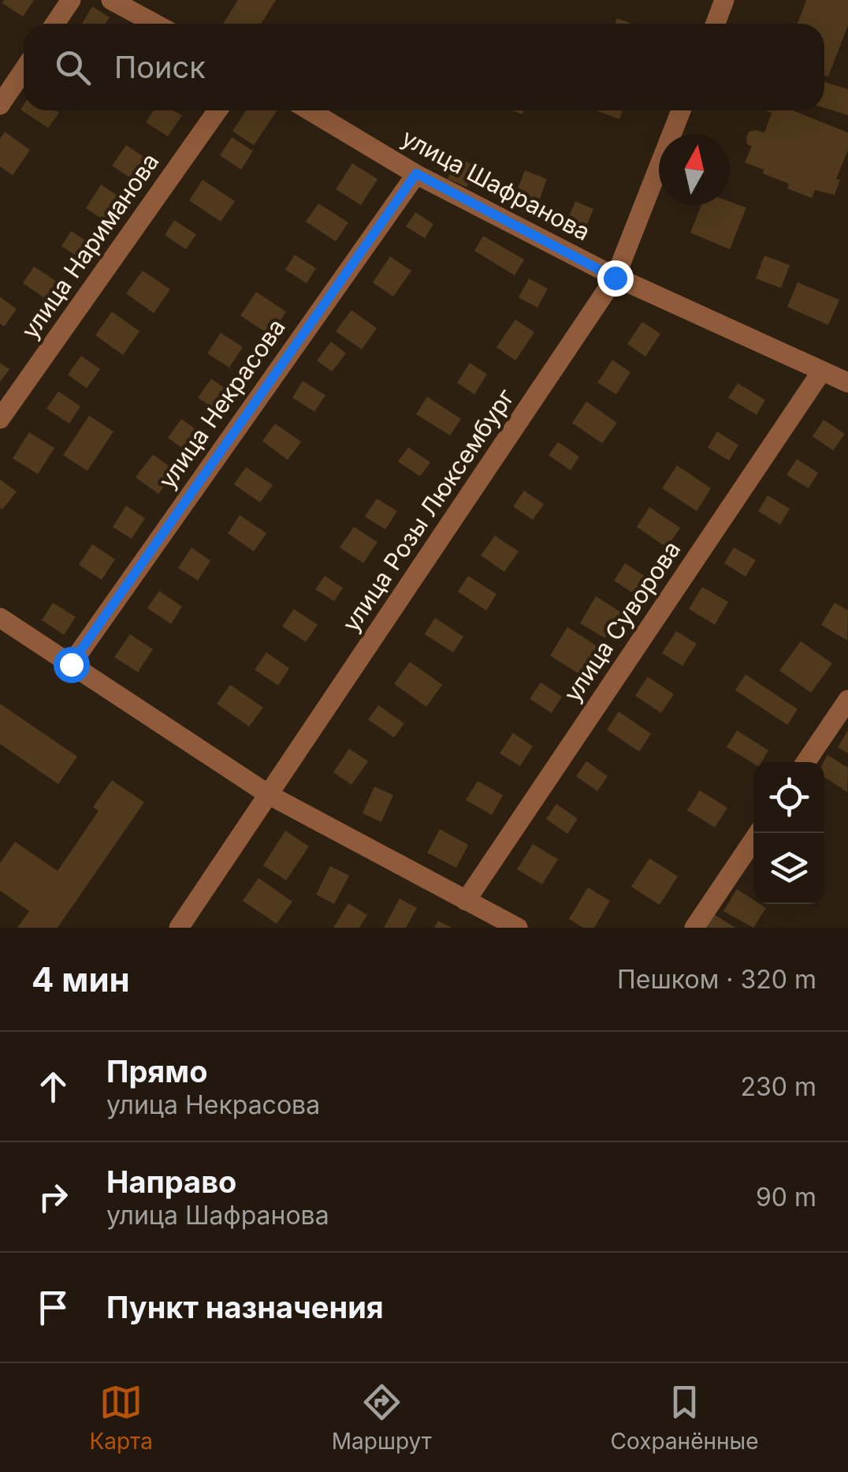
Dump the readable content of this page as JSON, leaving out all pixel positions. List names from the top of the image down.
{
  "streets": {
    "street": [
      "улица Шафранова",
      "улица Нариманова",
      "улица Некрасова",
      "улица Розы Люксембург",
      "улица Суворова"
    ]
  },
  "crossings": [
    ["улица Шафранова", "улица Некрасова"],
    ["улица Шафранова", "улица Розы Люксембург"],
    ["улица Шафранова", "улица Суворова"]
  ],
  "north": "top",
  "page": {
    "search": "Поиск",
    "heading": ["4 мин", "Пешком · 320 m"],
    "list": [
      ["Прямо", "улица Некрасова", "230 m"],
      ["Направо", "улица Шафранова", "90 m"],
      "Пункт назначения"
    ],
    "nav": ["Карта", "Маршрут", "Сохранённые"]
  }
}
